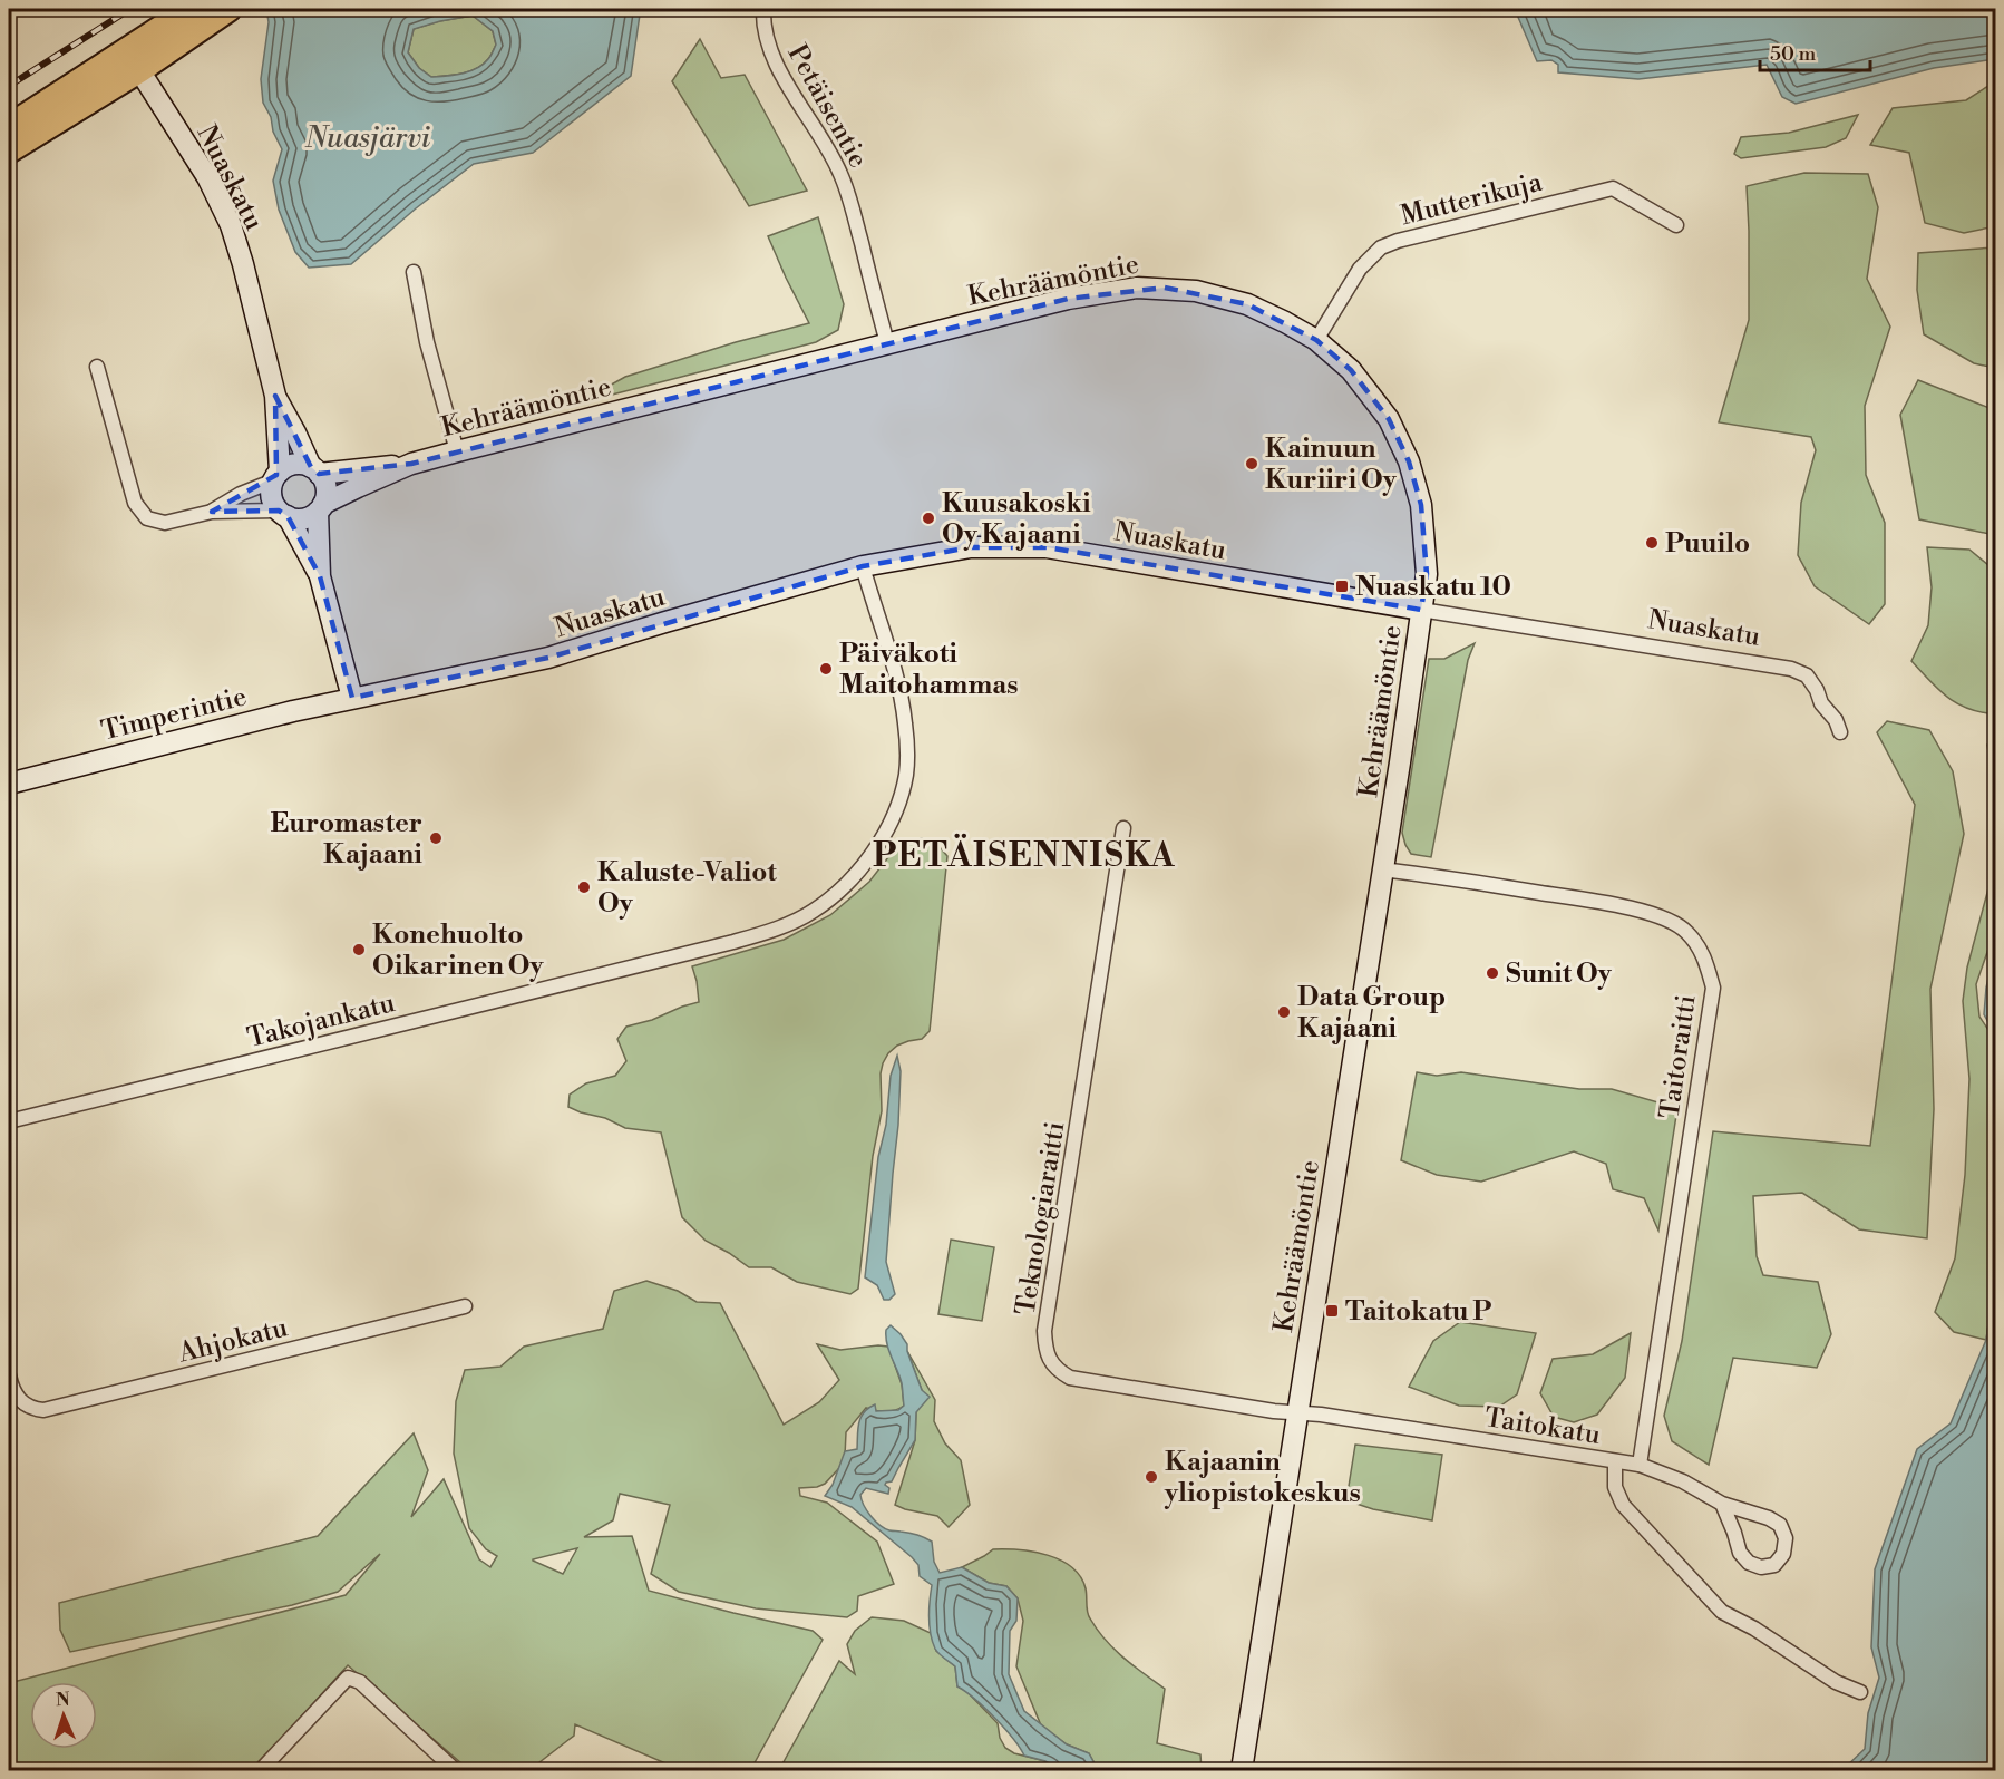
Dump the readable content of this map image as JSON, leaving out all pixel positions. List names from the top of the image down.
{
  "streets": {
    "street": [
      "Petäisentie",
      "Nuaskatu",
      "Mutterikuja",
      "Kehräämöntie",
      "Timperintie",
      "Takojankatu",
      "Taitoraitti",
      "Teknologiaraitti",
      "Ahjokatu",
      "Taitokatu"
    ]
  },
  "crossings": [
    ["Petäisentie", "Kehräämöntie"],
    ["Nuaskatu", "Kehräämöntie"],
    ["Nuaskatu", "Timperintie"],
    ["Nuaskatu", "Takojankatu"],
    ["Mutterikuja", "Kehräämöntie"],
    ["Kehräämöntie", "Taitoraitti"],
    ["Kehräämöntie", "Teknologiaraitti"],
    ["Kehräämöntie", "Taitokatu"],
    ["Taitoraitti", "Taitokatu"],
    ["Teknologiaraitti", "Taitokatu"]
  ],
  "districts": ["PETÄISENNISKA"],
  "water": ["Nuasjärvi"],
  "places": {
    "other": [
      "Kainuun Kuriiri Oy",
      "Kuusakoski Oy Kajaani",
      "Puuilo",
      "Päiväkoti Maitohammas",
      "Euromaster Kajaani",
      "Kaluste-Valiot Oy",
      "Konehuolto Oikarinen Oy",
      "Sunit Oy",
      "Data Group Kajaani",
      "Kajaanin yliopistokeskus"
    ],
    "transit": ["Nuaskatu 10", "Taitokatu P"]
  },
  "scale_bar": "50 m",
  "north": "top"
}
